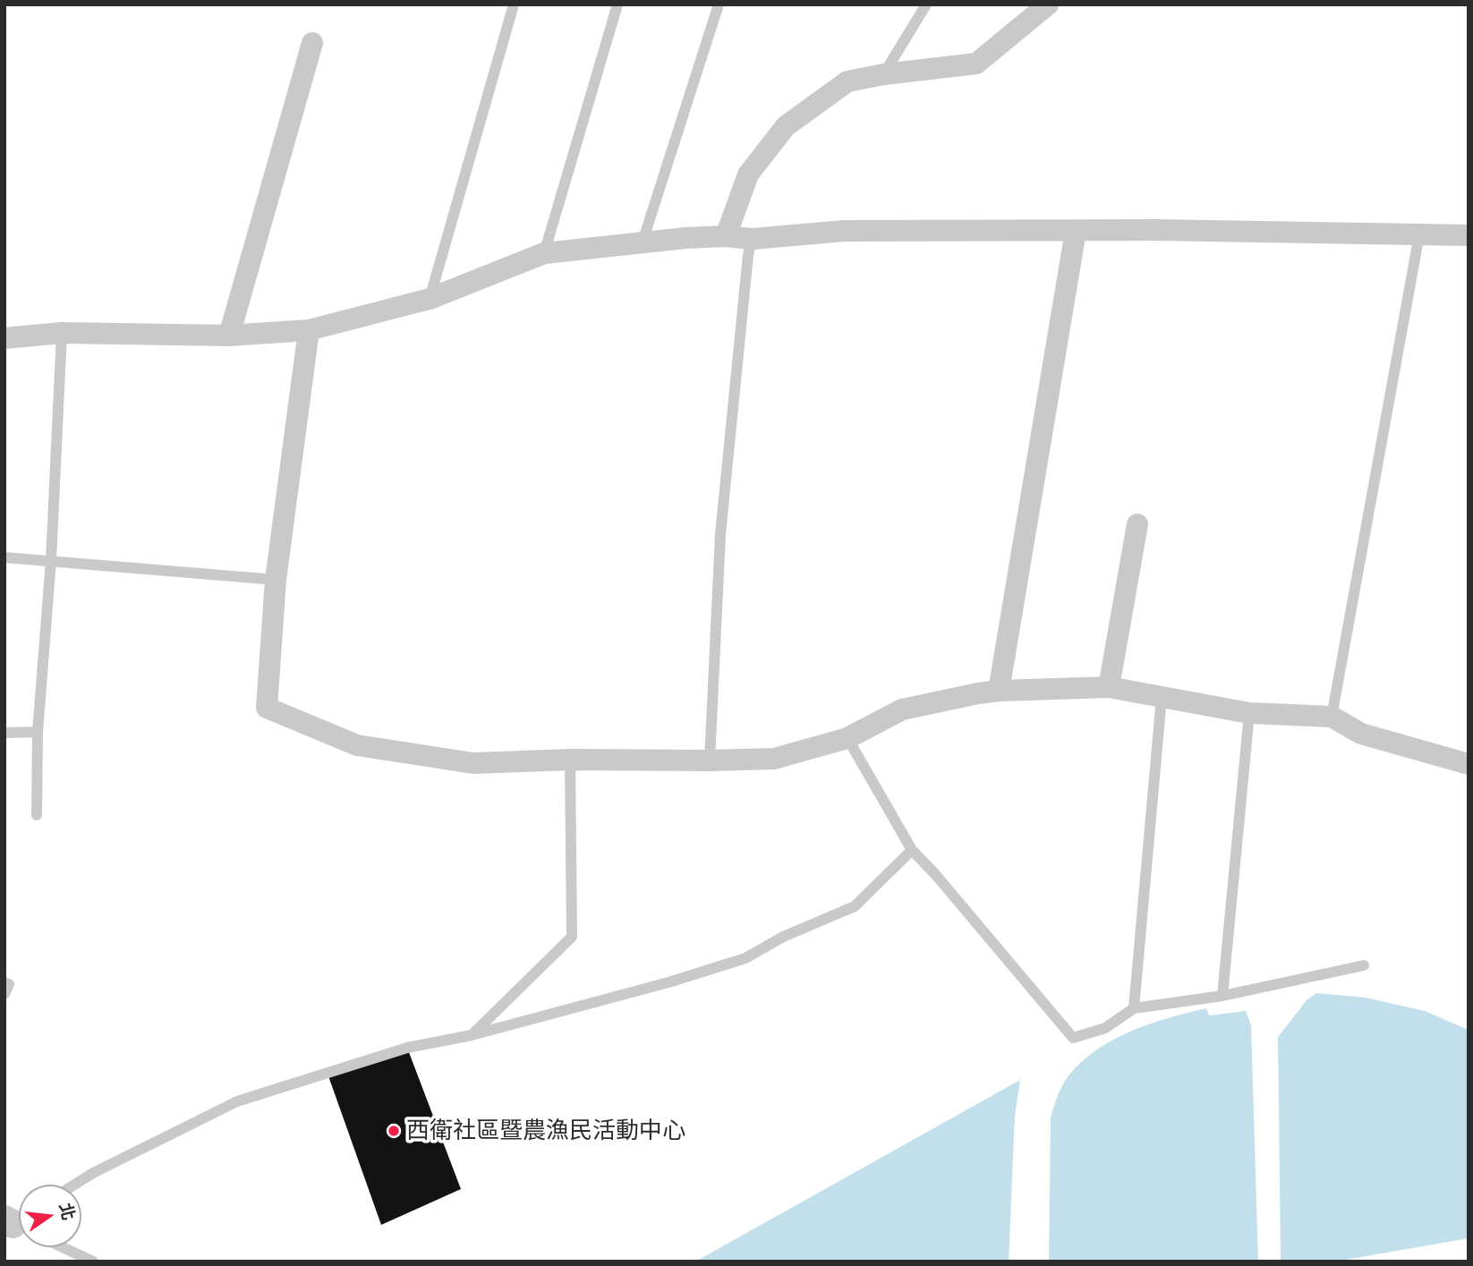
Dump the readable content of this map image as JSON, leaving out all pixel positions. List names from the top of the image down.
{
  "places": ["西衛社區暨農漁民活動中心"],
  "north": "right"
}
